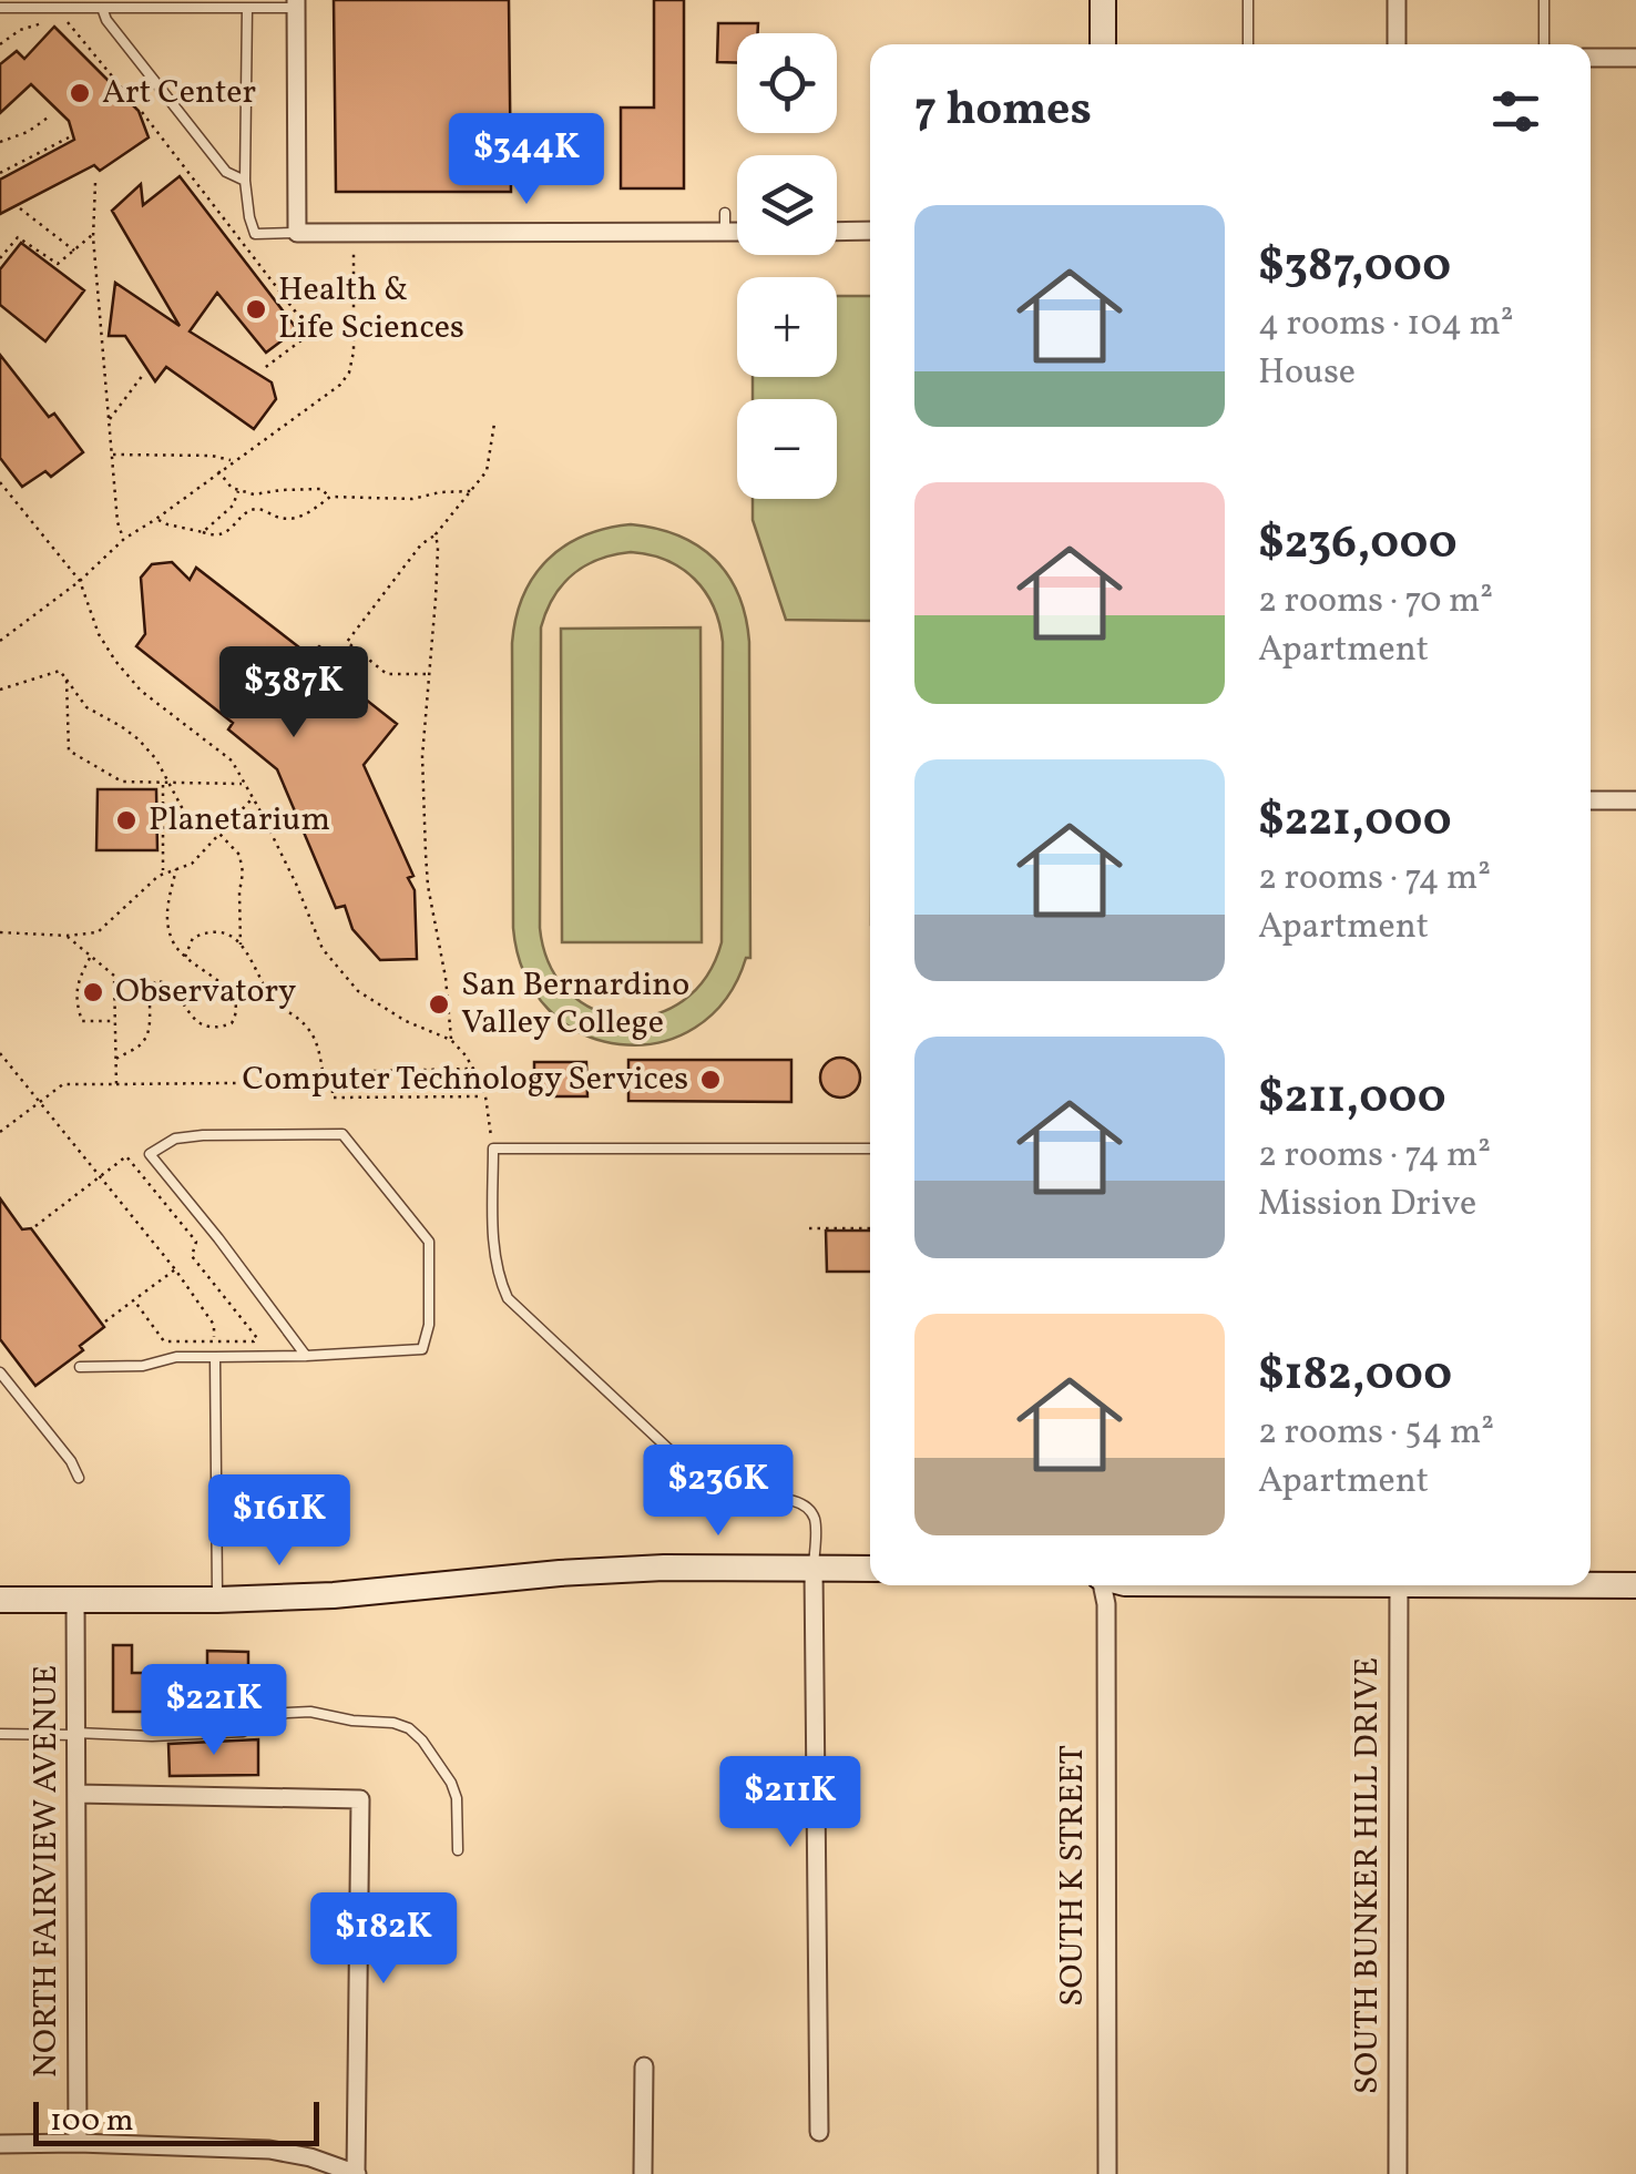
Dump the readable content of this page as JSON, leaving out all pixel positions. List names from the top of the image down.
{
  "streets": {
    "street": ["NORTH FAIRVIEW AVENUE", "SOUTH K STREET", "SOUTH BUNKER HILL DRIVE"]
  },
  "places": [
    "Art Center",
    "Health & Life Sciences",
    "Planetarium",
    "Observatory",
    "San Bernardino Valley College",
    "Computer Technology Services"
  ],
  "scale_bar": "100 m",
  "page": {
    "map_buttons": ["+", "−"],
    "heading": "7 homes",
    "price": [
      "$344K",
      "$387K",
      "$236K",
      "$161K",
      "$221K",
      "$211K",
      "$182K"
    ],
    "list": [
      {
        "name": "$387,000",
        "note": "4 rooms · 104 m² · House"
      },
      {
        "name": "$236,000",
        "note": "2 rooms · 70 m² · Apartment"
      },
      {
        "name": "$221,000",
        "note": "2 rooms · 74 m² · Apartment"
      },
      {
        "name": "$211,000",
        "note": "2 rooms · 74 m² · Mission Drive"
      },
      {
        "name": "$182,000",
        "note": "2 rooms · 54 m² · Apartment"
      }
    ],
    "scale": "100 m"
  }
}
